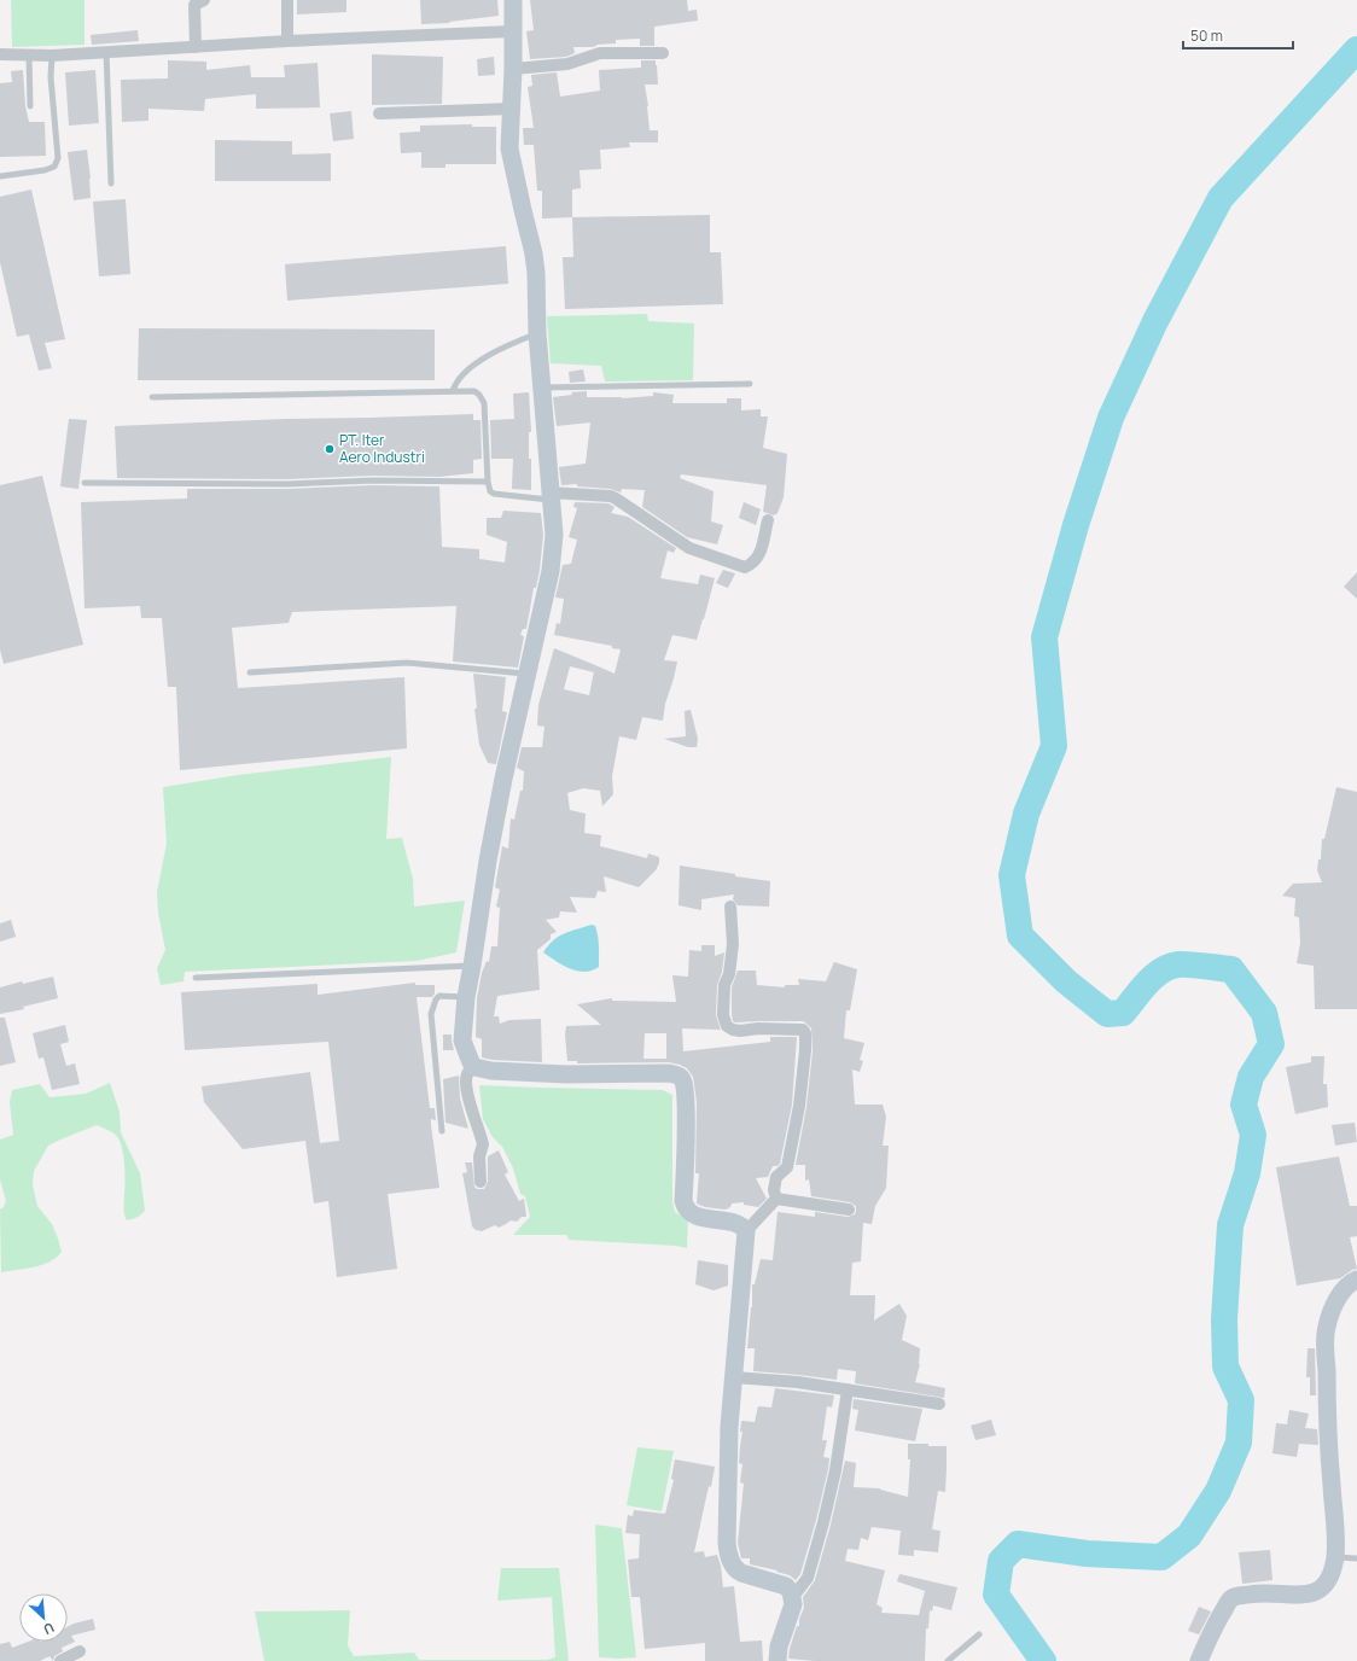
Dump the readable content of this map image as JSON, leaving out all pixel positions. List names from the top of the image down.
{
  "places": ["PT. Iter Aero Industri"],
  "scale_bar": "50 m",
  "north": "bottom right"
}
